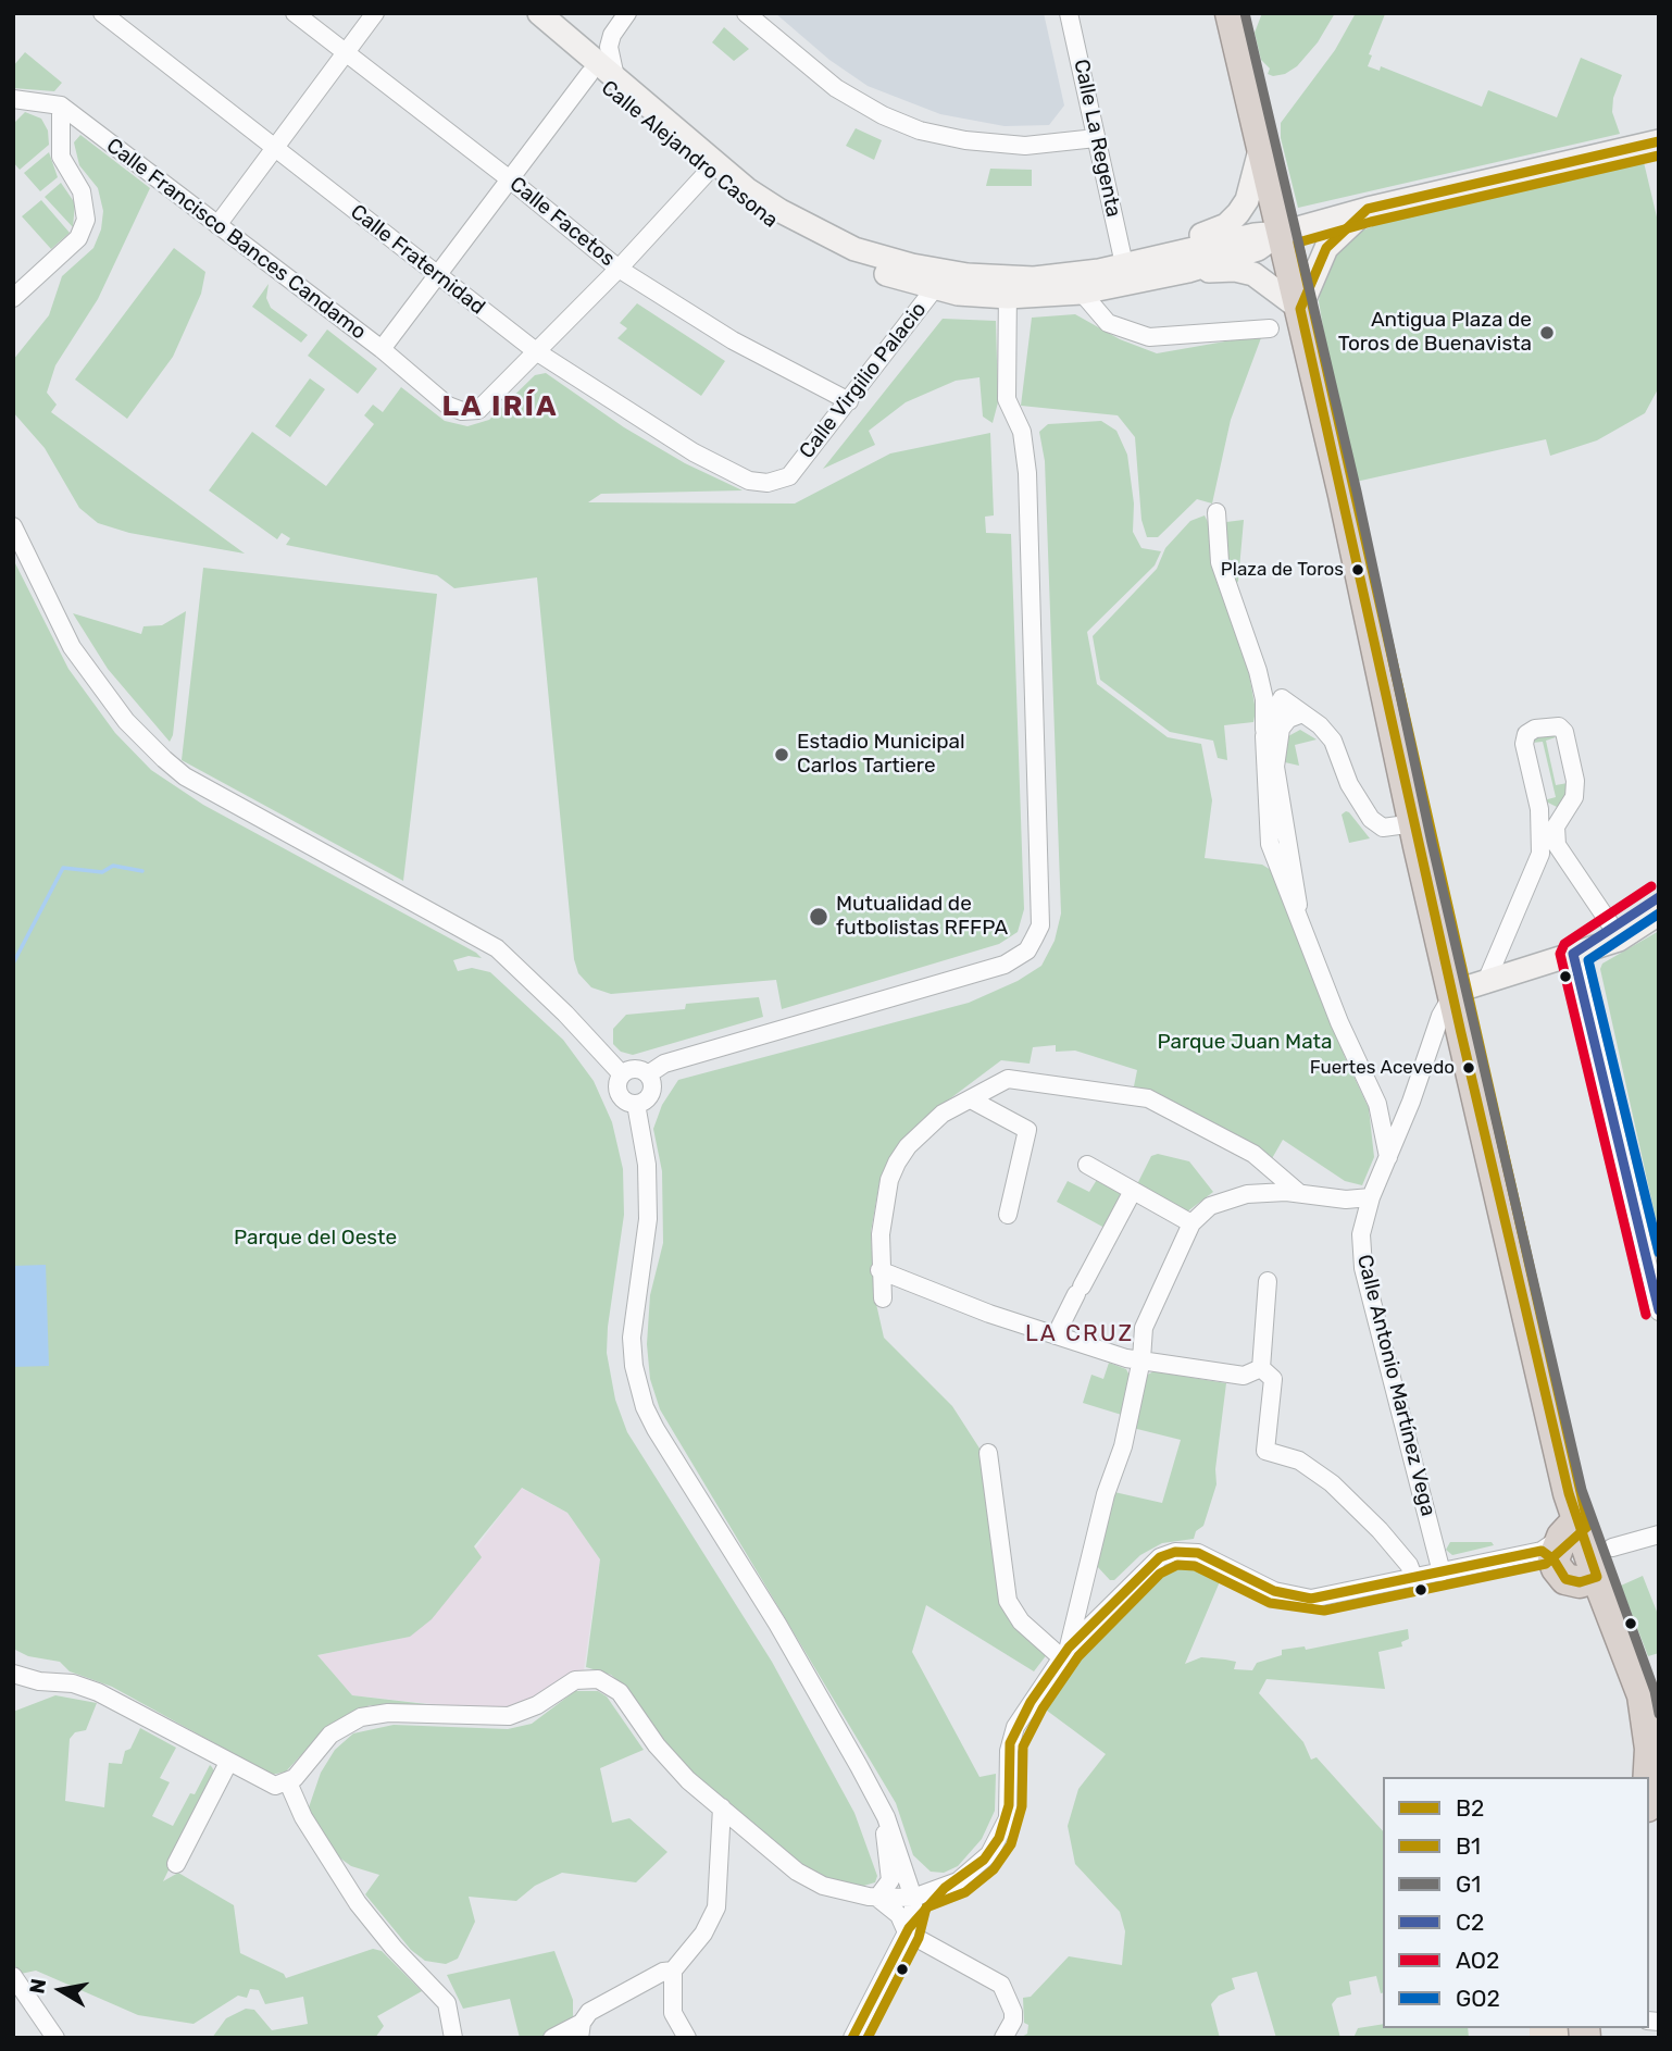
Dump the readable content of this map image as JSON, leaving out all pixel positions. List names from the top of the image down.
{
  "streets": {
    "main road": ["Calle Alejandro Casona"],
    "street": [
      "Calle La Regenta",
      "Calle Facetos",
      "Calle Francisco Bances Candamo",
      "Calle Fraternidad",
      "Calle Virgilio Palacio",
      "Calle Antonio Martínez Vega"
    ]
  },
  "crossings": [
    ["Calle La Regenta", "Calle Alejandro Casona"],
    ["Calle Alejandro Casona", "Calle Virgilio Palacio"],
    ["Calle Facetos", "Calle Virgilio Palacio"],
    ["Calle Francisco Bances Candamo", "Calle Fraternidad"],
    ["Calle Fraternidad", "Calle Virgilio Palacio"]
  ],
  "districts": ["LA IRÍA", "LA CRUZ"],
  "parks": ["Parque Juan Mata", "Parque del Oeste"],
  "places": [
    "Antigua Plaza de Toros de Buenavista",
    "Plaza de Toros",
    "Estadio Municipal Carlos Tartiere",
    "Mutualidad de futbolistas RFFPA",
    "Fuertes Acevedo"
  ],
  "lines": [
    "transit line G1",
    "transit line B2",
    "transit line B1",
    "transit line AO2",
    "transit line C2",
    "transit line GO2"
  ],
  "legend": [
    "B2",
    "B1",
    "G1",
    "C2",
    "AO2",
    "GO2"
  ],
  "north": "left"
}
